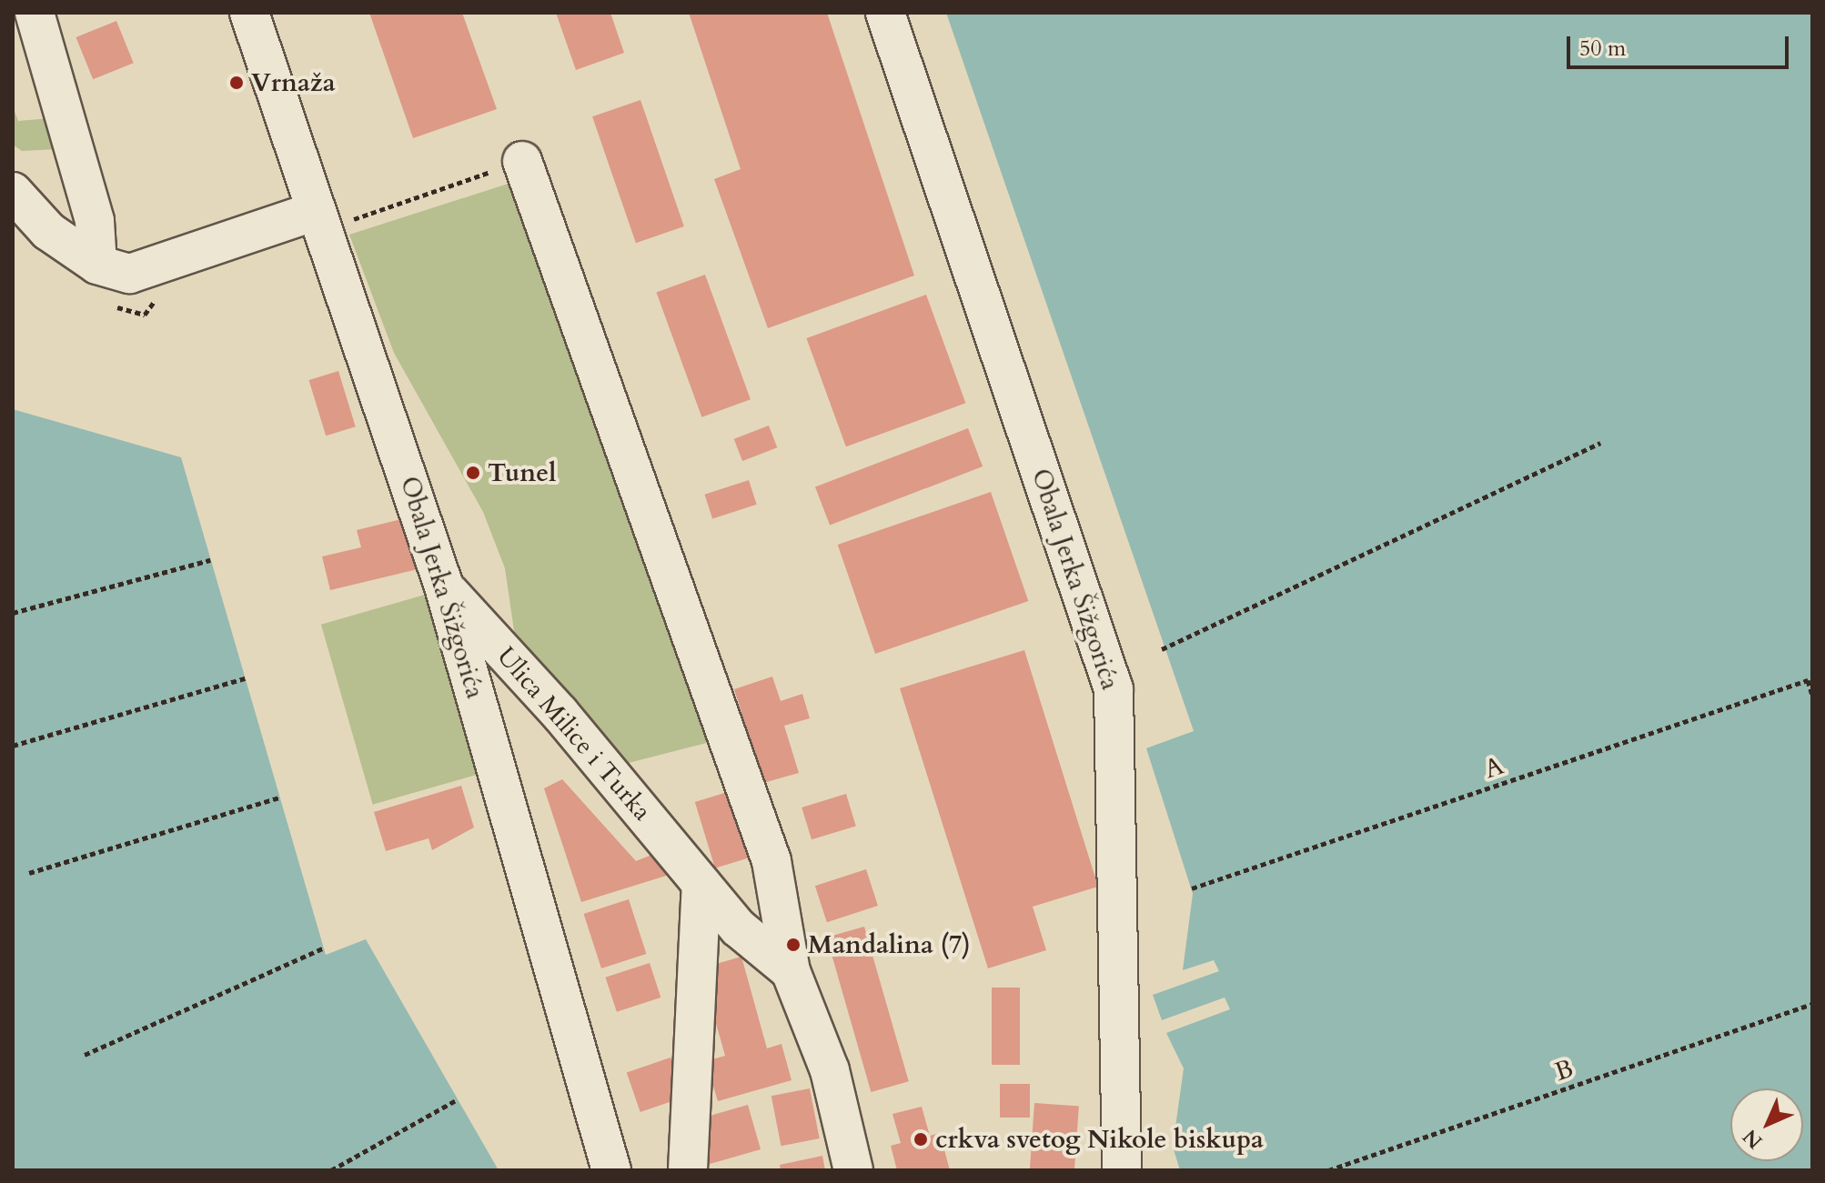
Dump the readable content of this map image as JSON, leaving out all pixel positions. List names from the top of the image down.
{
  "streets": {
    "street": ["Obala Jerka Šižgorića", "Ulica Milice i Turka"],
    "path": ["A", "B"]
  },
  "crossings": [
    ["Obala Jerka Šižgorića", "Ulica Milice i Turka"]
  ],
  "places": [
    "Vrnaža",
    "Tunel",
    "Mandalina (7)",
    "crkva svetog Nikole biskupa"
  ],
  "scale_bar": "50 m",
  "north": "bottom left"
}
